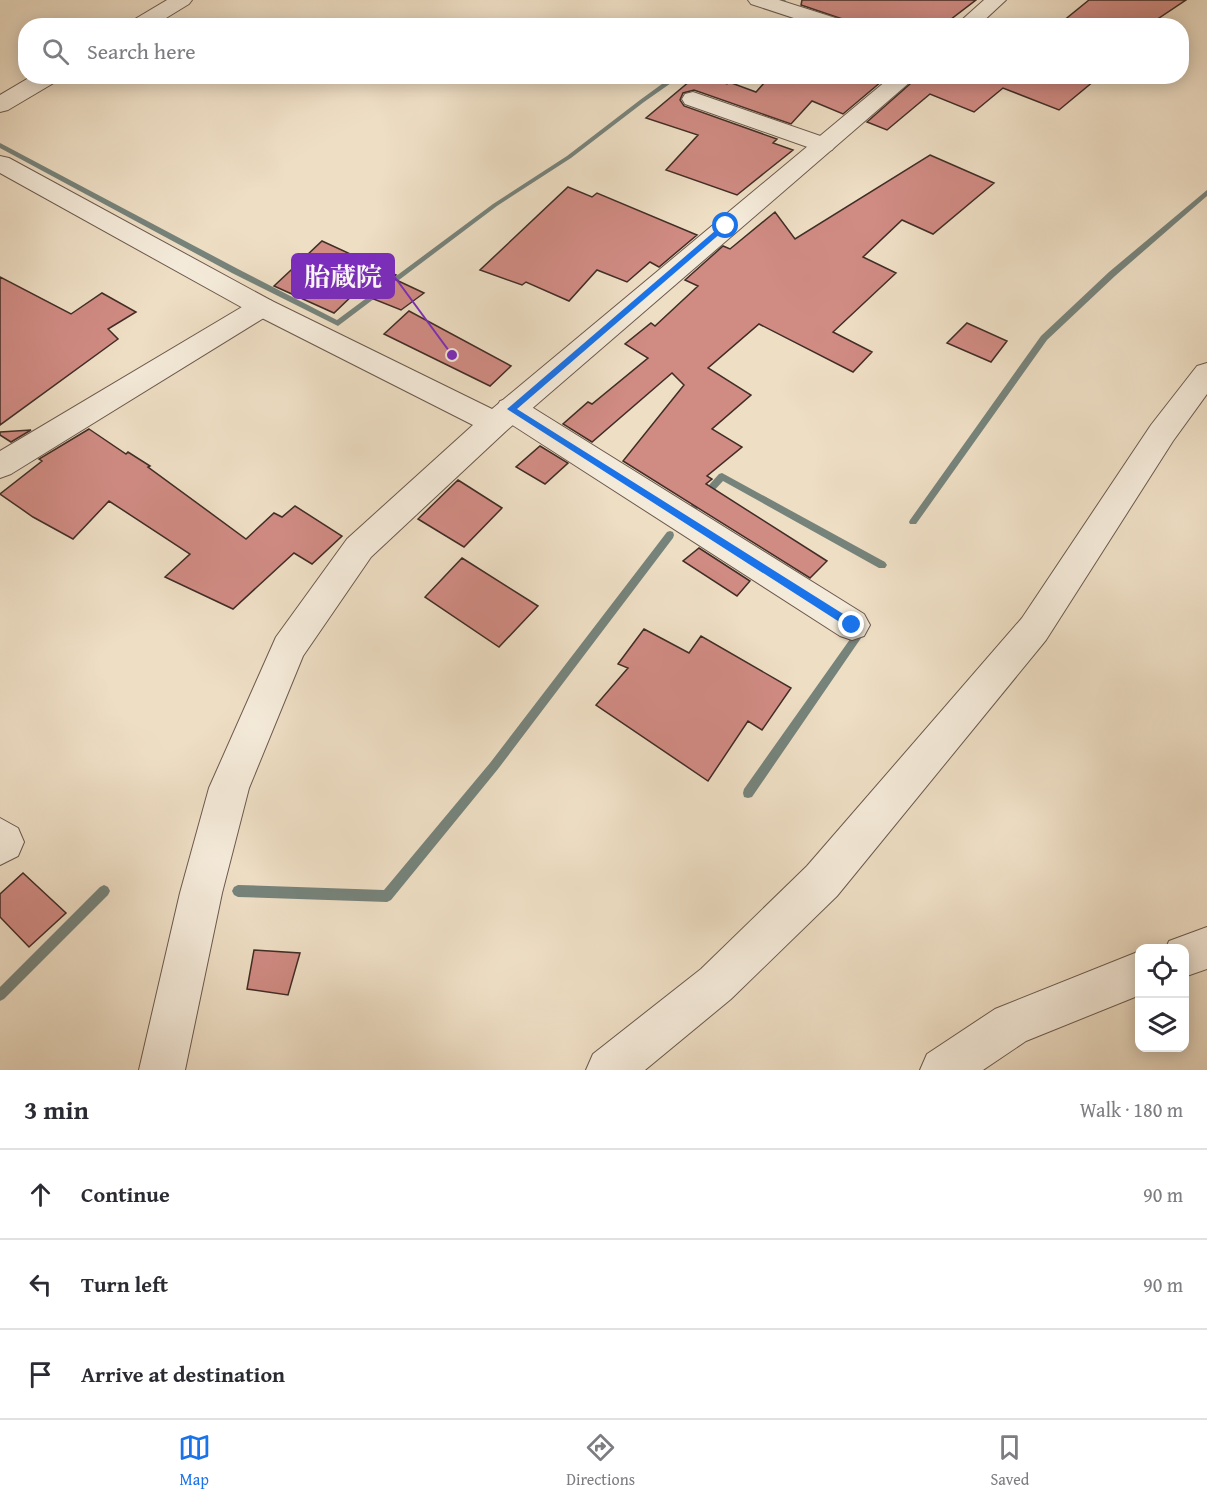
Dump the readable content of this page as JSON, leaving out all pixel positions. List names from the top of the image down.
{
  "places": ["胎蔵院"],
  "page": {
    "search": "Search here",
    "heading": ["3 min", "Walk · 180 m"],
    "list": [
      ["Continue", "90 m"],
      ["Turn left", "90 m"],
      "Arrive at destination"
    ],
    "nav": ["Map", "Directions", "Saved"]
  }
}
